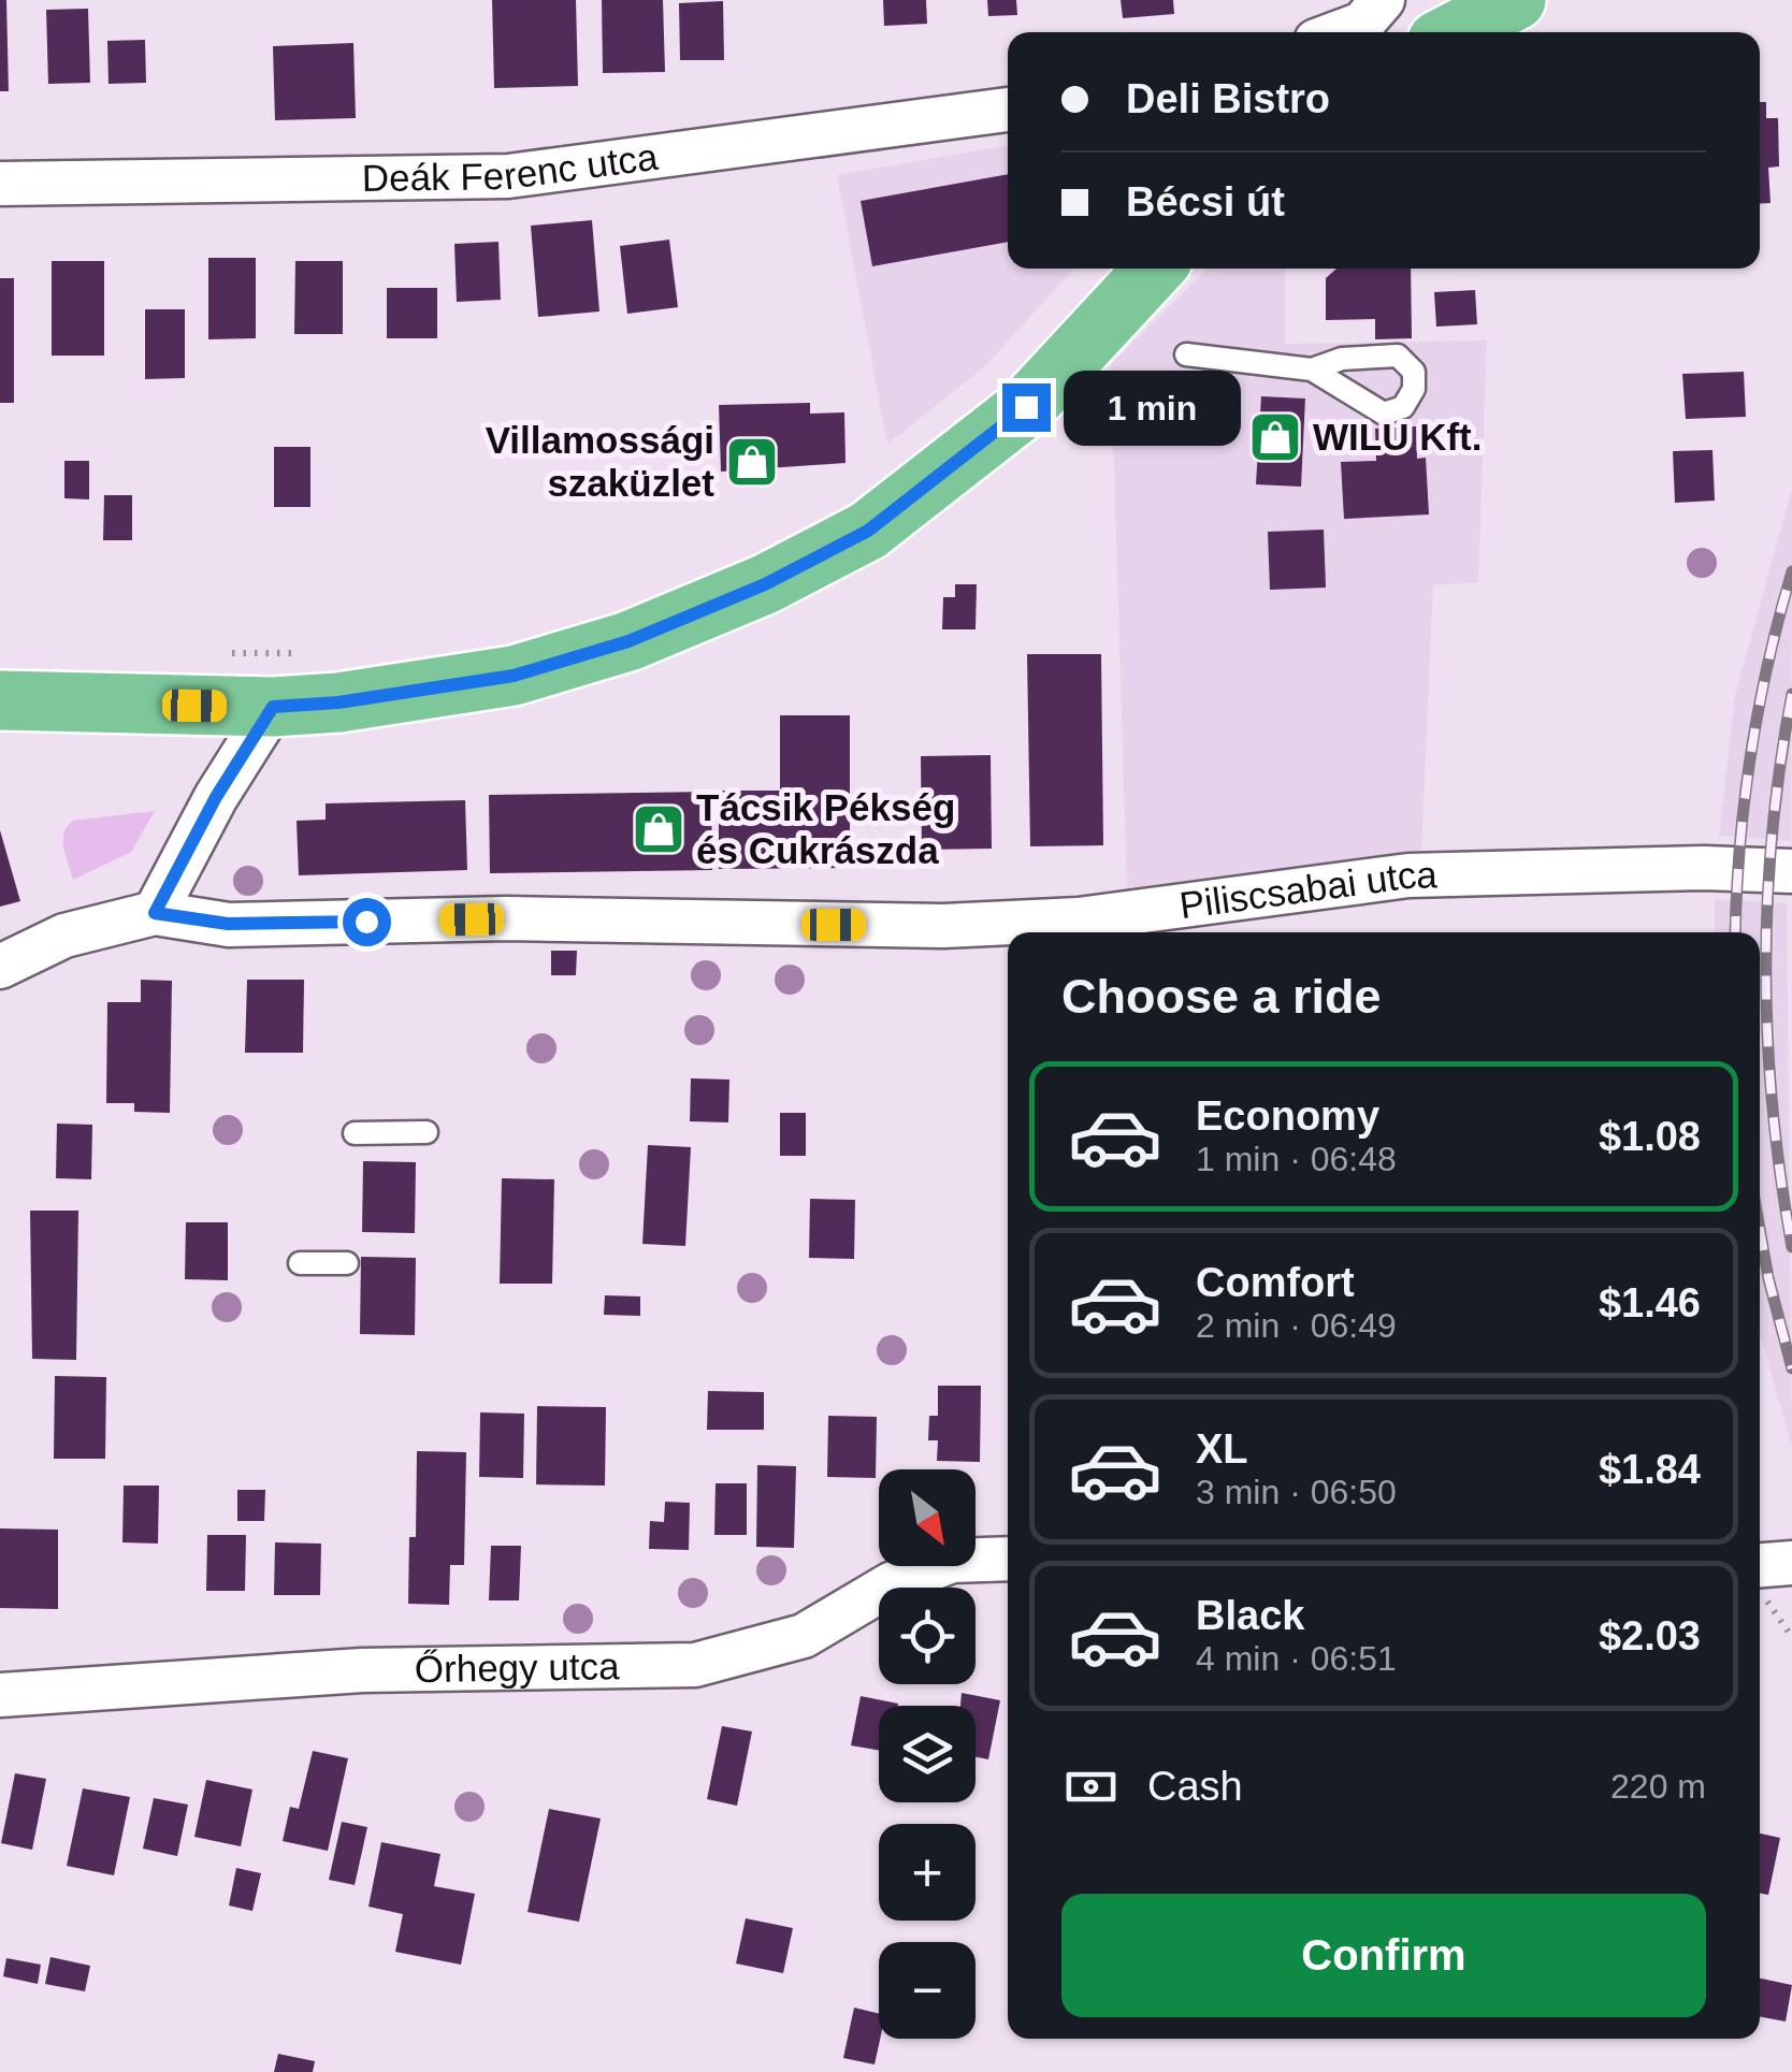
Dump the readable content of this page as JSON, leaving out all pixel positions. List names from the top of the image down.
{
  "streets": {
    "street": ["Deák Ferenc utca", "Piliscsabai utca", "Őrhegy utca"]
  },
  "places": {
    "shop": ["WILU Kft.", "Villamossági szaküzlet", "Tácsik Pékség és Cukrászda"]
  },
  "north": "bottom right",
  "page": {
    "banner": ["Deli Bistro", "Bécsi út"],
    "bubble": "1 min",
    "heading": "Choose a ride",
    "list": [
      {
        "name": "Economy",
        "note": "1 min · 06:48",
        "value": "$1.08"
      },
      {
        "name": "Comfort",
        "note": "2 min · 06:49",
        "value": "$1.46"
      },
      {
        "name": "XL",
        "note": "3 min · 06:50",
        "value": "$1.84"
      },
      {
        "name": "Black",
        "note": "4 min · 06:51",
        "value": "$2.03"
      }
    ],
    "map_buttons": ["+", "−"],
    "pay": ["Cash", "220 m"],
    "buttons": "Confirm"
  }
}
